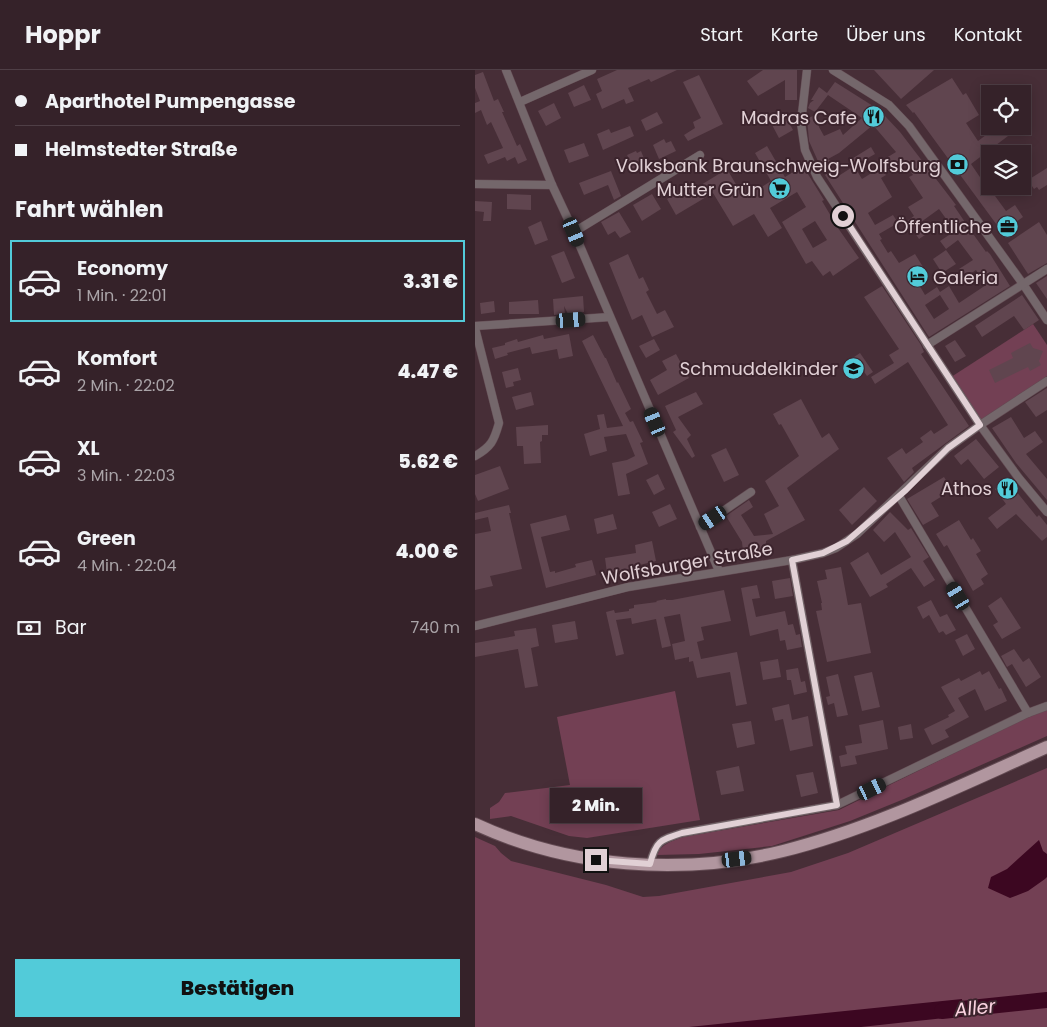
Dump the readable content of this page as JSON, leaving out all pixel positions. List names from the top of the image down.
{
  "streets": {
    "street": ["Wolfsburger Straße"]
  },
  "water": ["Aller"],
  "places": {
    "restaurant": ["Madras Cafe", "Athos"],
    "bank": ["Volksbank Braunschweig-Wolfsburg"],
    "supermarket": ["Mutter Grün"],
    "office": ["Öffentliche"],
    "hotel": ["Galeria"],
    "school or university": ["Schmuddelkinder"]
  },
  "page": {
    "header": "Hoppr",
    "nav": [
      "Start",
      "Karte",
      "Über uns",
      "Kontakt"
    ],
    "banner": ["Aparthotel Pumpengasse", "Helmstedter Straße"],
    "heading": "Fahrt wählen",
    "list": [
      {
        "name": "Economy",
        "note": "1 Min. · 22:01",
        "value": "3.31 €"
      },
      {
        "name": "Komfort",
        "note": "2 Min. · 22:02",
        "value": "4.47 €"
      },
      {
        "name": "XL",
        "note": "3 Min. · 22:03",
        "value": "5.62 €"
      },
      {
        "name": "Green",
        "note": "4 Min. · 22:04",
        "value": "4.00 €"
      }
    ],
    "pay": ["Bar", "740 m"],
    "bubble": "2 Min.",
    "buttons": "Bestätigen"
  }
}
